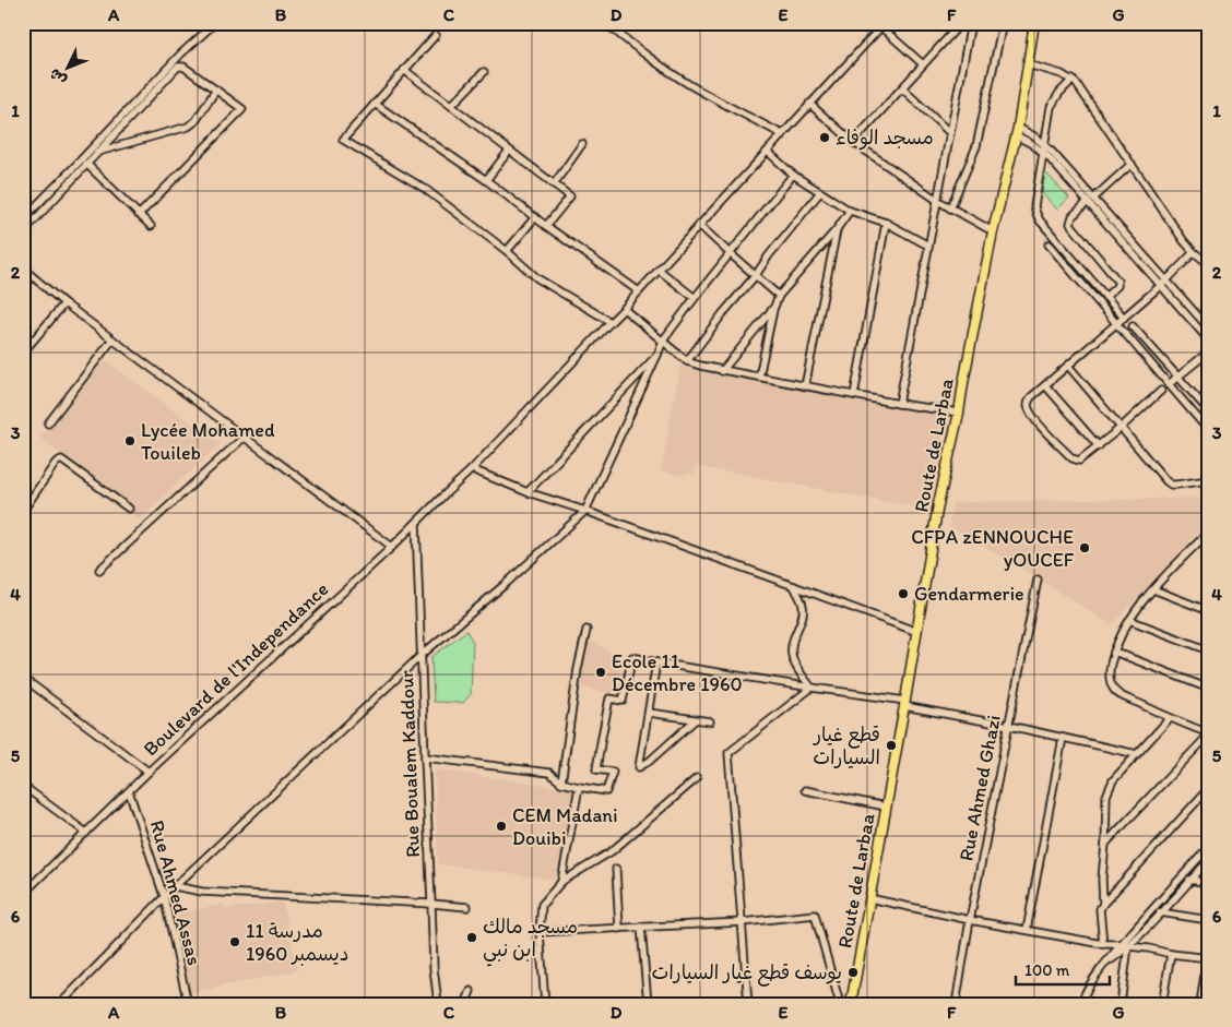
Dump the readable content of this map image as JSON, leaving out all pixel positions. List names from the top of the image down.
{
  "streets": {
    "main road": ["Route de Larbaa"],
    "street": [
      "Boulevard de l'Independance",
      "Rue Boualem Kaddour",
      "Rue Ahmed Ghazi",
      "Rue Ahmed Assas"
    ]
  },
  "crossings": [
    ["Boulevard de l'Independance", "Rue Boualem Kaddour"],
    ["Boulevard de l'Independance", "Rue Ahmed Assas"]
  ],
  "places": [
    "مسجد الوفاء",
    "Lycée Mohamed Touileb",
    "CFPA zENNOUCHE yOUCEF",
    "Gendarmerie",
    "Ecole 11 Décembre 1960",
    "قطع غيار السيارات",
    "CEM Madani Douibi",
    "مسجد مالك ابن نبي",
    "مدرسة 11 ديسمبر 1960",
    "يوسف قطع غيار السيارات"
  ],
  "scale_bar": "100 m",
  "north": "bottom left",
  "grid": {
    "columns": [
      "A",
      "B",
      "C",
      "D",
      "E",
      "F",
      "G"
    ],
    "rows": [
      "1",
      "2",
      "3",
      "4",
      "5",
      "6"
    ]
  }
}
